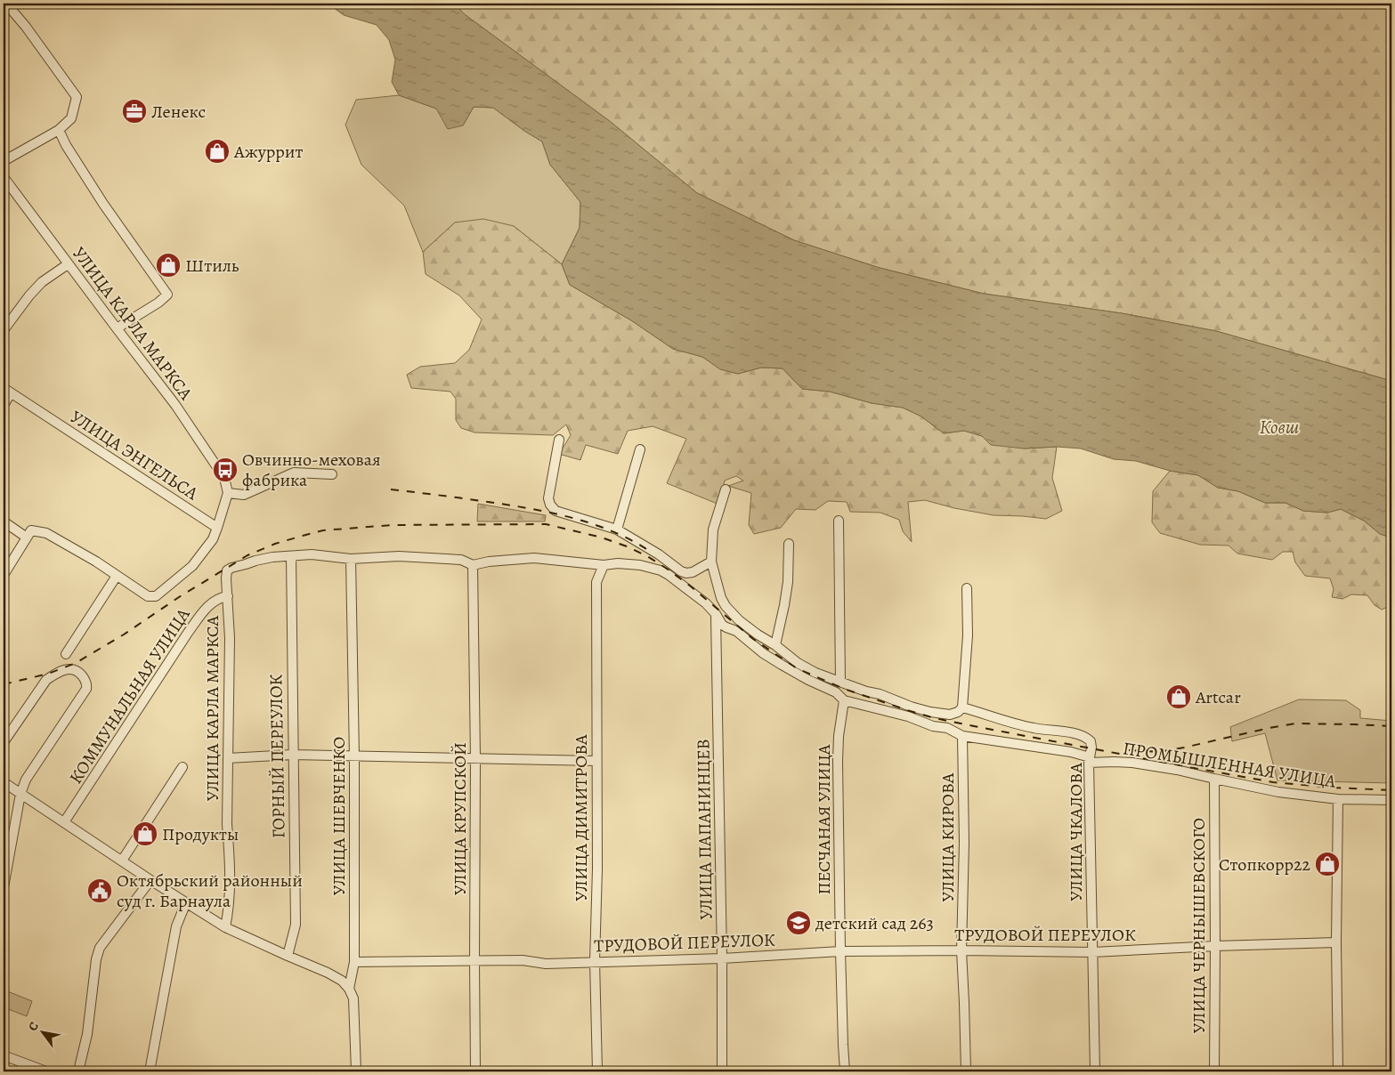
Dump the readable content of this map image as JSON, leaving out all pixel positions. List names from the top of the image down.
{
  "streets": {
    "street": [
      "УЛИЦА КАРЛА МАРКСА",
      "УЛИЦА ЭНГЕЛЬСА",
      "КОММУНАЛЬНАЯ УЛИЦА",
      "ГОРНЫЙ ПЕРЕУЛОК",
      "ПРОМЫШЛЕННАЯ УЛИЦА",
      "УЛИЦА ШЕВЧЕНКО",
      "УЛИЦА ДИМИТРОВА",
      "УЛИЦА КРУПСКОЙ",
      "ПЕСЧАНАЯ УЛИЦА",
      "УЛИЦА ПАПАНИНЦЕВ",
      "УЛИЦА ЧКАЛОВА",
      "УЛИЦА КИРОВА",
      "УЛИЦА ЧЕРНЫШЕВСКОГО",
      "ТРУДОВОЙ ПЕРЕУЛОК"
    ]
  },
  "crossings": [
    ["УЛИЦА КАРЛА МАРКСА", "УЛИЦА ЭНГЕЛЬСА"],
    ["УЛИЦА КАРЛА МАРКСА", "КОММУНАЛЬНАЯ УЛИЦА"],
    ["УЛИЦА КАРЛА МАРКСА", "ГОРНЫЙ ПЕРЕУЛОК"],
    ["ПРОМЫШЛЕННАЯ УЛИЦА", "ПЕСЧАНАЯ УЛИЦА"],
    ["ПРОМЫШЛЕННАЯ УЛИЦА", "УЛИЦА ЧКАЛОВА"],
    ["ПРОМЫШЛЕННАЯ УЛИЦА", "УЛИЦА КИРОВА"],
    ["ПРОМЫШЛЕННАЯ УЛИЦА", "УЛИЦА ЧЕРНЫШЕВСКОГО"],
    ["УЛИЦА ШЕВЧЕНКО", "ТРУДОВОЙ ПЕРЕУЛОК"],
    ["УЛИЦА ДИМИТРОВА", "ТРУДОВОЙ ПЕРЕУЛОК"],
    ["УЛИЦА КРУПСКОЙ", "ТРУДОВОЙ ПЕРЕУЛОК"],
    ["ПЕСЧАНАЯ УЛИЦА", "ТРУДОВОЙ ПЕРЕУЛОК"],
    ["УЛИЦА ПАПАНИНЦЕВ", "ТРУДОВОЙ ПЕРЕУЛОК"],
    ["УЛИЦА ЧКАЛОВА", "ТРУДОВОЙ ПЕРЕУЛОК"],
    ["УЛИЦА КИРОВА", "ТРУДОВОЙ ПЕРЕУЛОК"],
    ["УЛИЦА ЧЕРНЫШЕВСКОГО", "ТРУДОВОЙ ПЕРЕУЛОК"]
  ],
  "water": ["Ковш"],
  "places": {
    "office": ["Ленекс"],
    "shop": [
      "Ажуррит",
      "Штиль",
      "Artcar",
      "Продукты",
      "Стопкорр22"
    ],
    "bus stop": ["Овчинно-меховая фабрика"],
    "public building": ["Октябрьский районный суд г. Барнаула"],
    "school or university": ["детский сад 263"]
  },
  "north": "top left"
}
